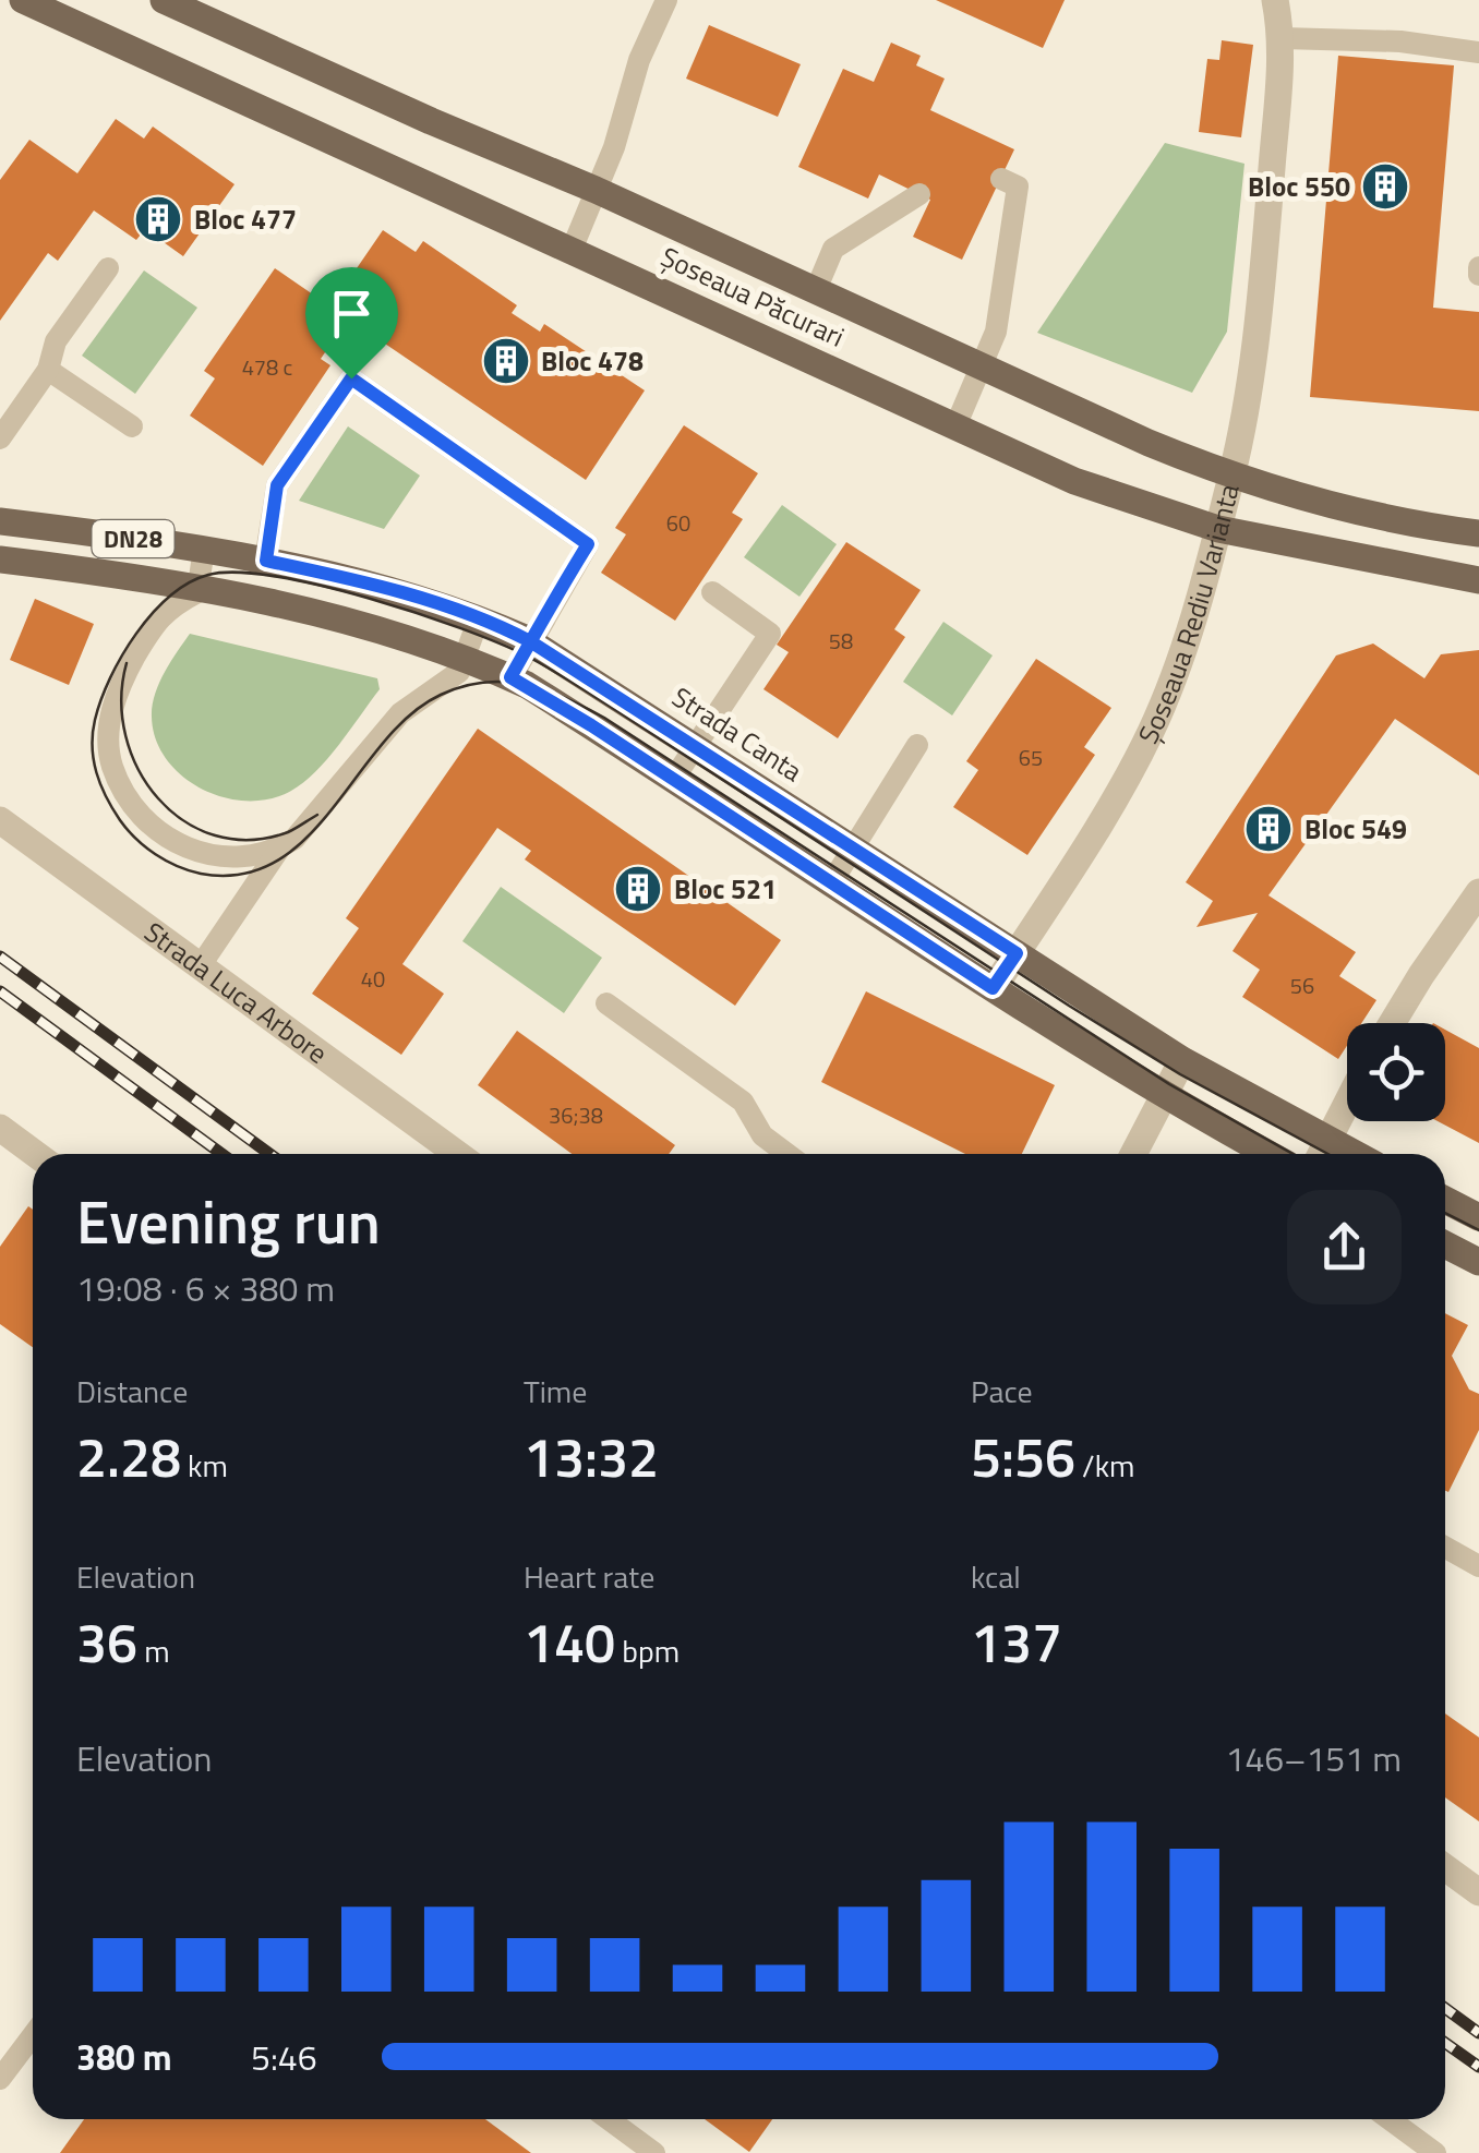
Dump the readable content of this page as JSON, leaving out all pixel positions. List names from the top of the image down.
{
  "streets": {
    "main road": ["Șoseaua Păcurari", "DN28", "Strada Canta"],
    "street": ["Șoseaua Rediu Varianta", "Strada Luca Arbore"]
  },
  "crossings": [
    ["Șoseaua Păcurari", "Șoseaua Rediu Varianta"],
    ["DN28", "Șoseaua Rediu Varianta"],
    ["Șoseaua Rediu Varianta", "Strada Canta"]
  ],
  "places": {
    "building": [
      "Bloc 550",
      "Bloc 477",
      "Bloc 478",
      "Bloc 549",
      "Bloc 521"
    ]
  },
  "house_numbers": [
    "478 c",
    "60",
    "58",
    "65",
    "40",
    "56",
    "36;38"
  ],
  "page": {
    "heading": ["Evening run", "19:08 · 6 × 380 m"],
    "stats": [
      ["Distance", "2.28 km"],
      ["Time", "13:32"],
      ["Pace", "5:56 /km"],
      ["Elevation", "36 m"],
      ["Heart rate", "140 bpm"],
      ["kcal", "137"]
    ],
    "chart": ["Elevation", "146–151 m"],
    "list": [
      {
        "name": "380 m",
        "note": "5:46"
      }
    ]
  }
}
